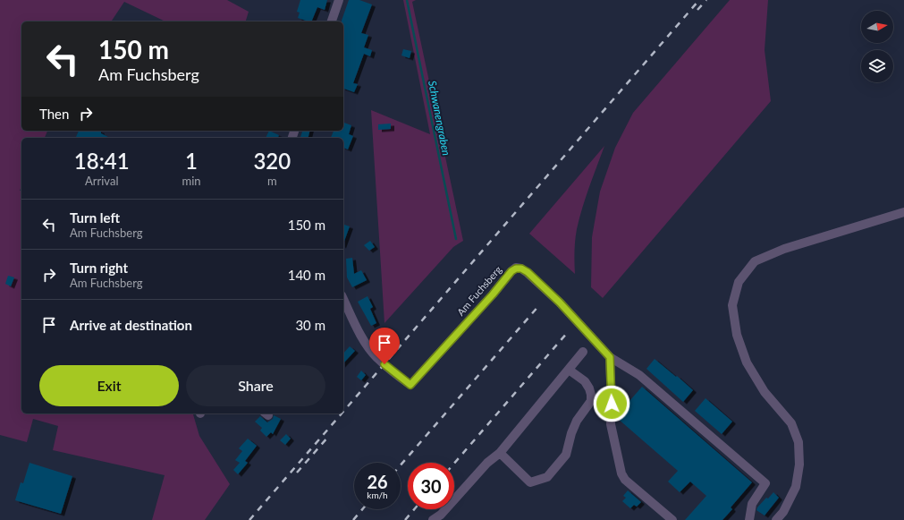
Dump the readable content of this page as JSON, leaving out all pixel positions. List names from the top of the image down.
{
  "streets": {
    "street": ["Am Fuchsberg"]
  },
  "water": ["Schwanengraben"],
  "north": "right",
  "page": {
    "turn": ["150 m", "Am Fuchsberg"],
    "then": "Then",
    "eta": [
      "18:41",
      "Arrival",
      "1",
      "min",
      "320",
      "m"
    ],
    "list": [
      {
        "name": "Turn left",
        "note": "Am Fuchsberg",
        "value": "150 m"
      },
      {
        "name": "Turn right",
        "note": "Am Fuchsberg",
        "value": "140 m"
      },
      {
        "name": "Arrive at destination",
        "value": "30 m"
      }
    ],
    "buttons": ["Exit", "Share"],
    "speed": "26 km/h",
    "limit": "30"
  }
}
